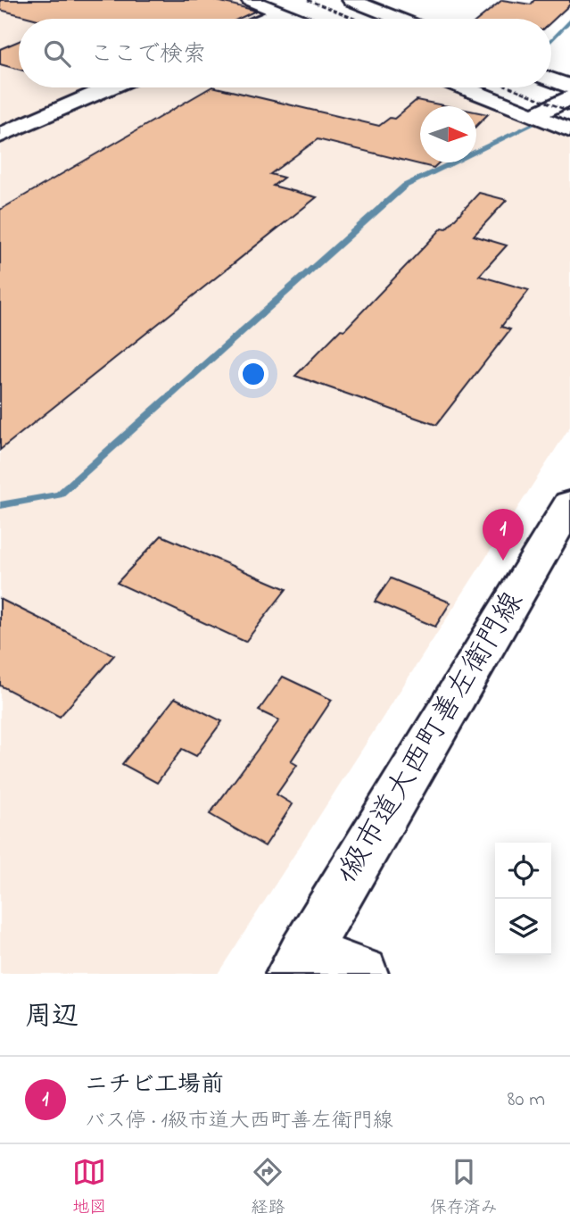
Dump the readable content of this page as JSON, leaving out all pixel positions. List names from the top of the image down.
{
  "streets": {
    "street": ["1級市道大西町善左衛門線"]
  },
  "north": "right",
  "page": {
    "search": "ここで検索",
    "pins": "1",
    "heading": "周辺",
    "list": [
      {
        "mark": "1",
        "name": "ニチビ工場前",
        "note": "バス停 · 1級市道大西町善左衛門線",
        "value": "80 m"
      }
    ],
    "nav": ["地図", "経路", "保存済み"]
  }
}
